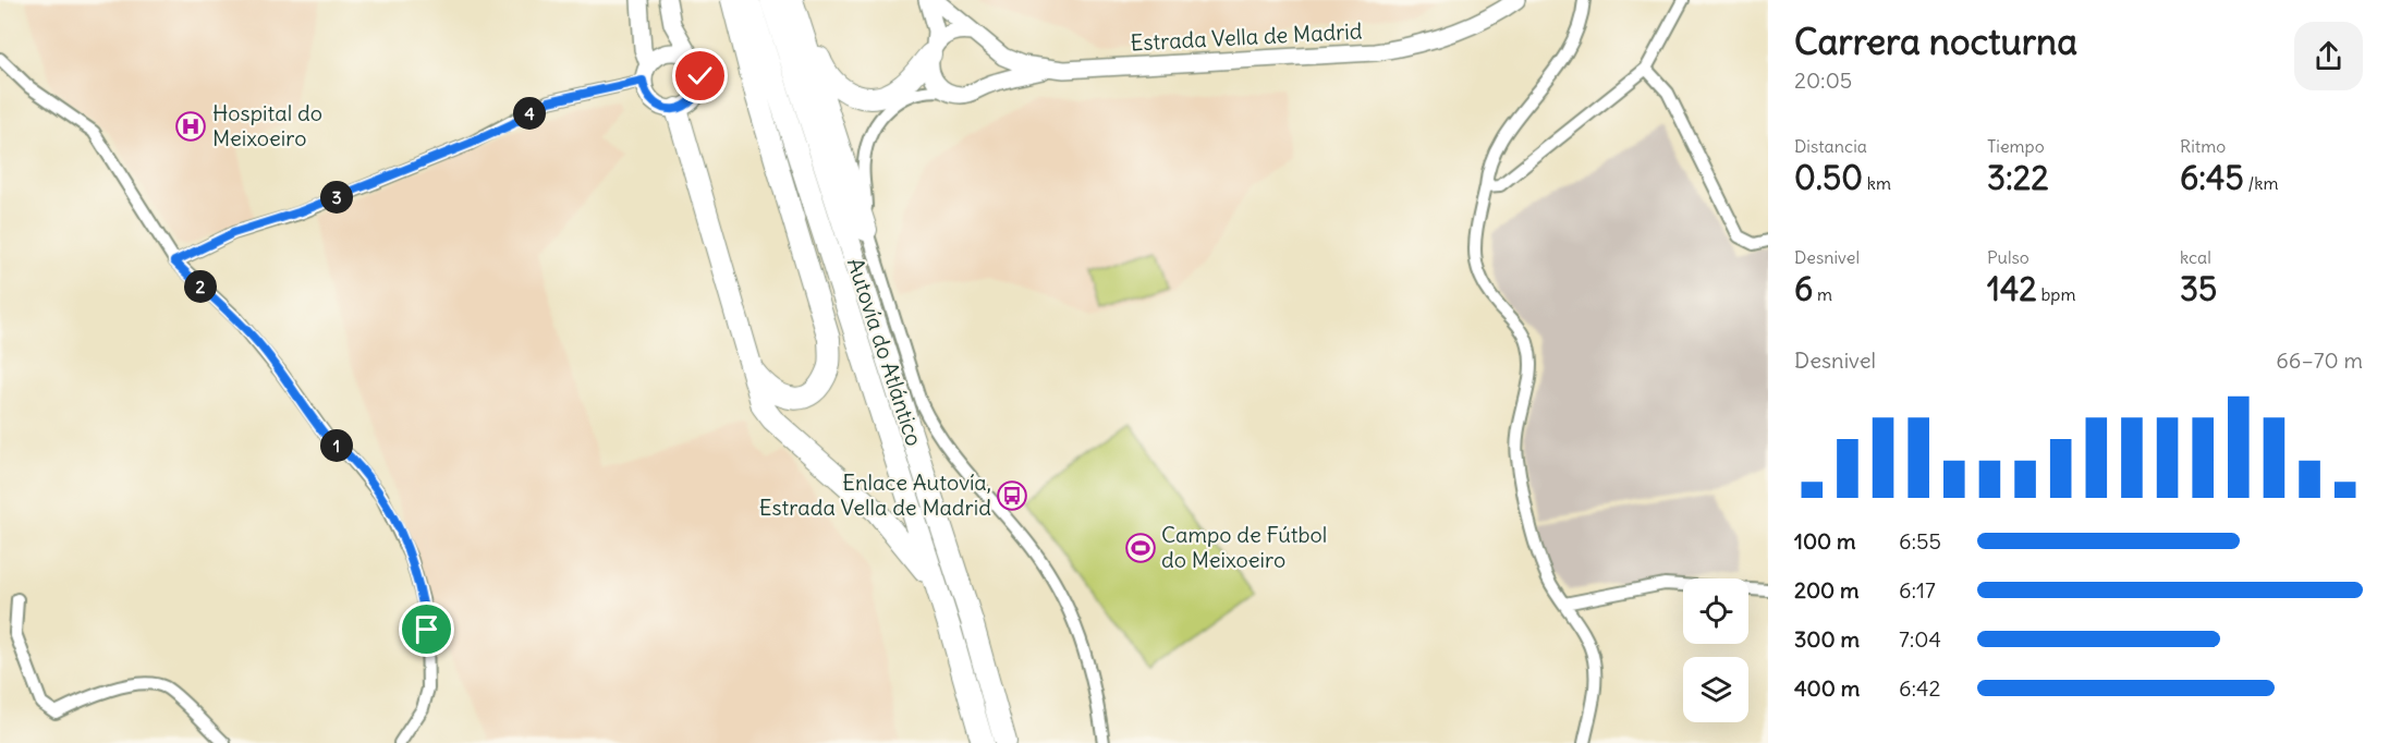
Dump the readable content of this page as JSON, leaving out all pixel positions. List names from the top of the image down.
{
  "streets": {
    "highway": ["Autovía do Atlántico"],
    "main road": ["Estrada Vella de Madrid"]
  },
  "places": {
    "hospital": ["Hospital do Meixoeiro"],
    "bus stop": ["Enlace Autovía, Estrada Vella de Madrid"],
    "sports": ["Campo de Fútbol do Meixoeiro"]
  },
  "page": {
    "heading": ["Carrera nocturna", "20:05"],
    "pins": [
      "4",
      "3",
      "2",
      "1"
    ],
    "stats": [
      ["Distancia", "0.50 km"],
      ["Tiempo", "3:22"],
      ["Ritmo", "6:45 /km"],
      ["Desnivel", "6 m"],
      ["Pulso", "142 bpm"],
      ["kcal", "35"]
    ],
    "chart": ["Desnivel", "66–70 m"],
    "list": [
      {
        "name": "100 m",
        "note": "6:55"
      },
      {
        "name": "200 m",
        "note": "6:17"
      },
      {
        "name": "300 m",
        "note": "7:04"
      },
      {
        "name": "400 m",
        "note": "6:42"
      }
    ]
  }
}
